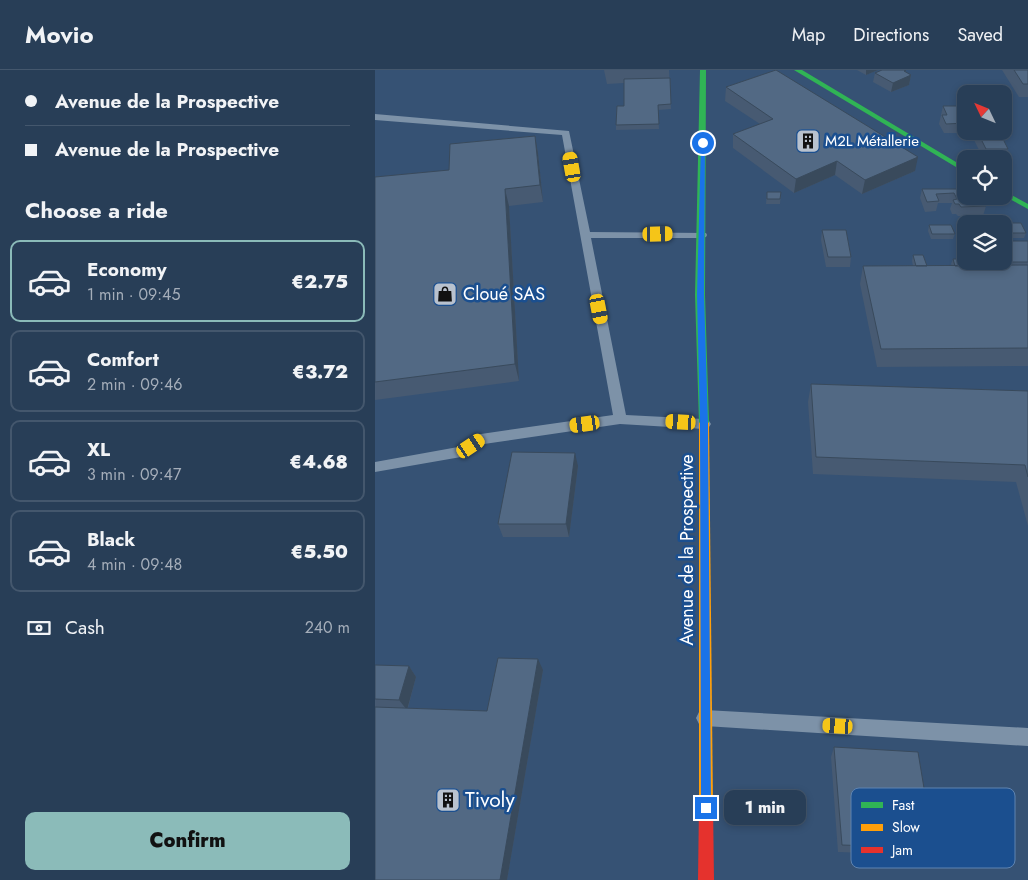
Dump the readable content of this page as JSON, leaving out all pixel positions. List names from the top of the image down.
{
  "streets": {
    "main road": ["Avenue de la Prospective"]
  },
  "places": {
    "building": ["M2L Métallerie", "Tivoly"],
    "shop": ["Cloué SAS"]
  },
  "legend": ["Fast", "Slow", "Jam"],
  "north": "top left",
  "page": {
    "header": "Movio",
    "nav": ["Map", "Directions", "Saved"],
    "banner": ["Avenue de la Prospective", "Avenue de la Prospective"],
    "heading": "Choose a ride",
    "list": [
      {
        "name": "Economy",
        "note": "1 min · 09:45",
        "value": "€2.75"
      },
      {
        "name": "Comfort",
        "note": "2 min · 09:46",
        "value": "€3.72"
      },
      {
        "name": "XL",
        "note": "3 min · 09:47",
        "value": "€4.68"
      },
      {
        "name": "Black",
        "note": "4 min · 09:48",
        "value": "€5.50"
      }
    ],
    "pay": ["Cash", "240 m"],
    "bubble": "1 min",
    "buttons": "Confirm"
  }
}
